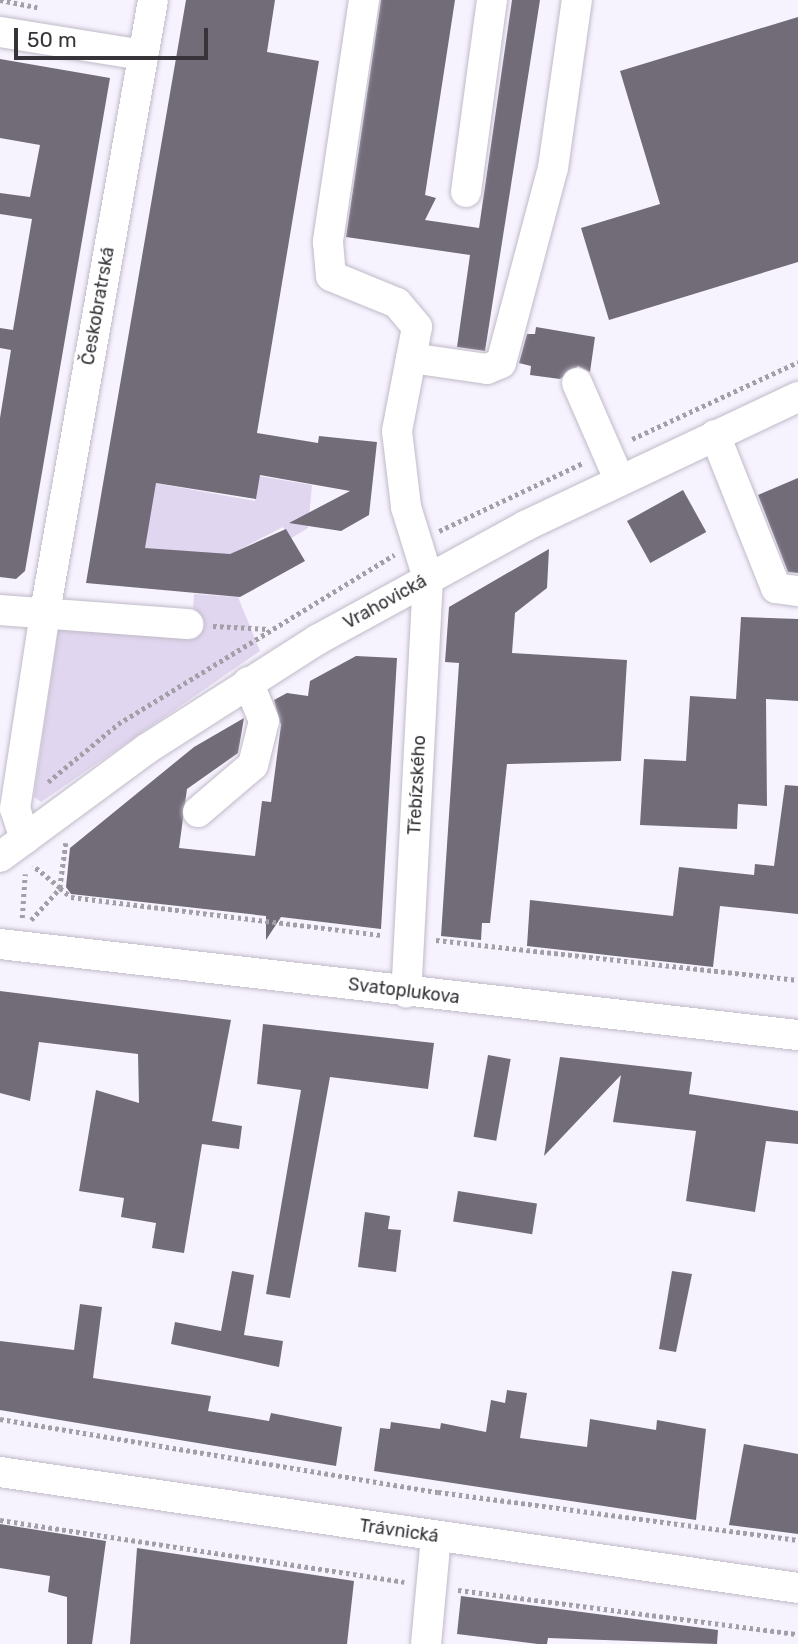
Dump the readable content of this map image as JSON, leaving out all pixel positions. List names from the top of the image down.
{
  "streets": {
    "street": [
      "Českobratrská",
      "Vrahovická",
      "Třebízského",
      "Svatoplukova",
      "Trávnická"
    ]
  },
  "crossings": [
    ["Českobratrská", "Vrahovická"],
    ["Vrahovická", "Třebízského"],
    ["Třebízského", "Svatoplukova"]
  ],
  "scale_bar": "50 m"
}
